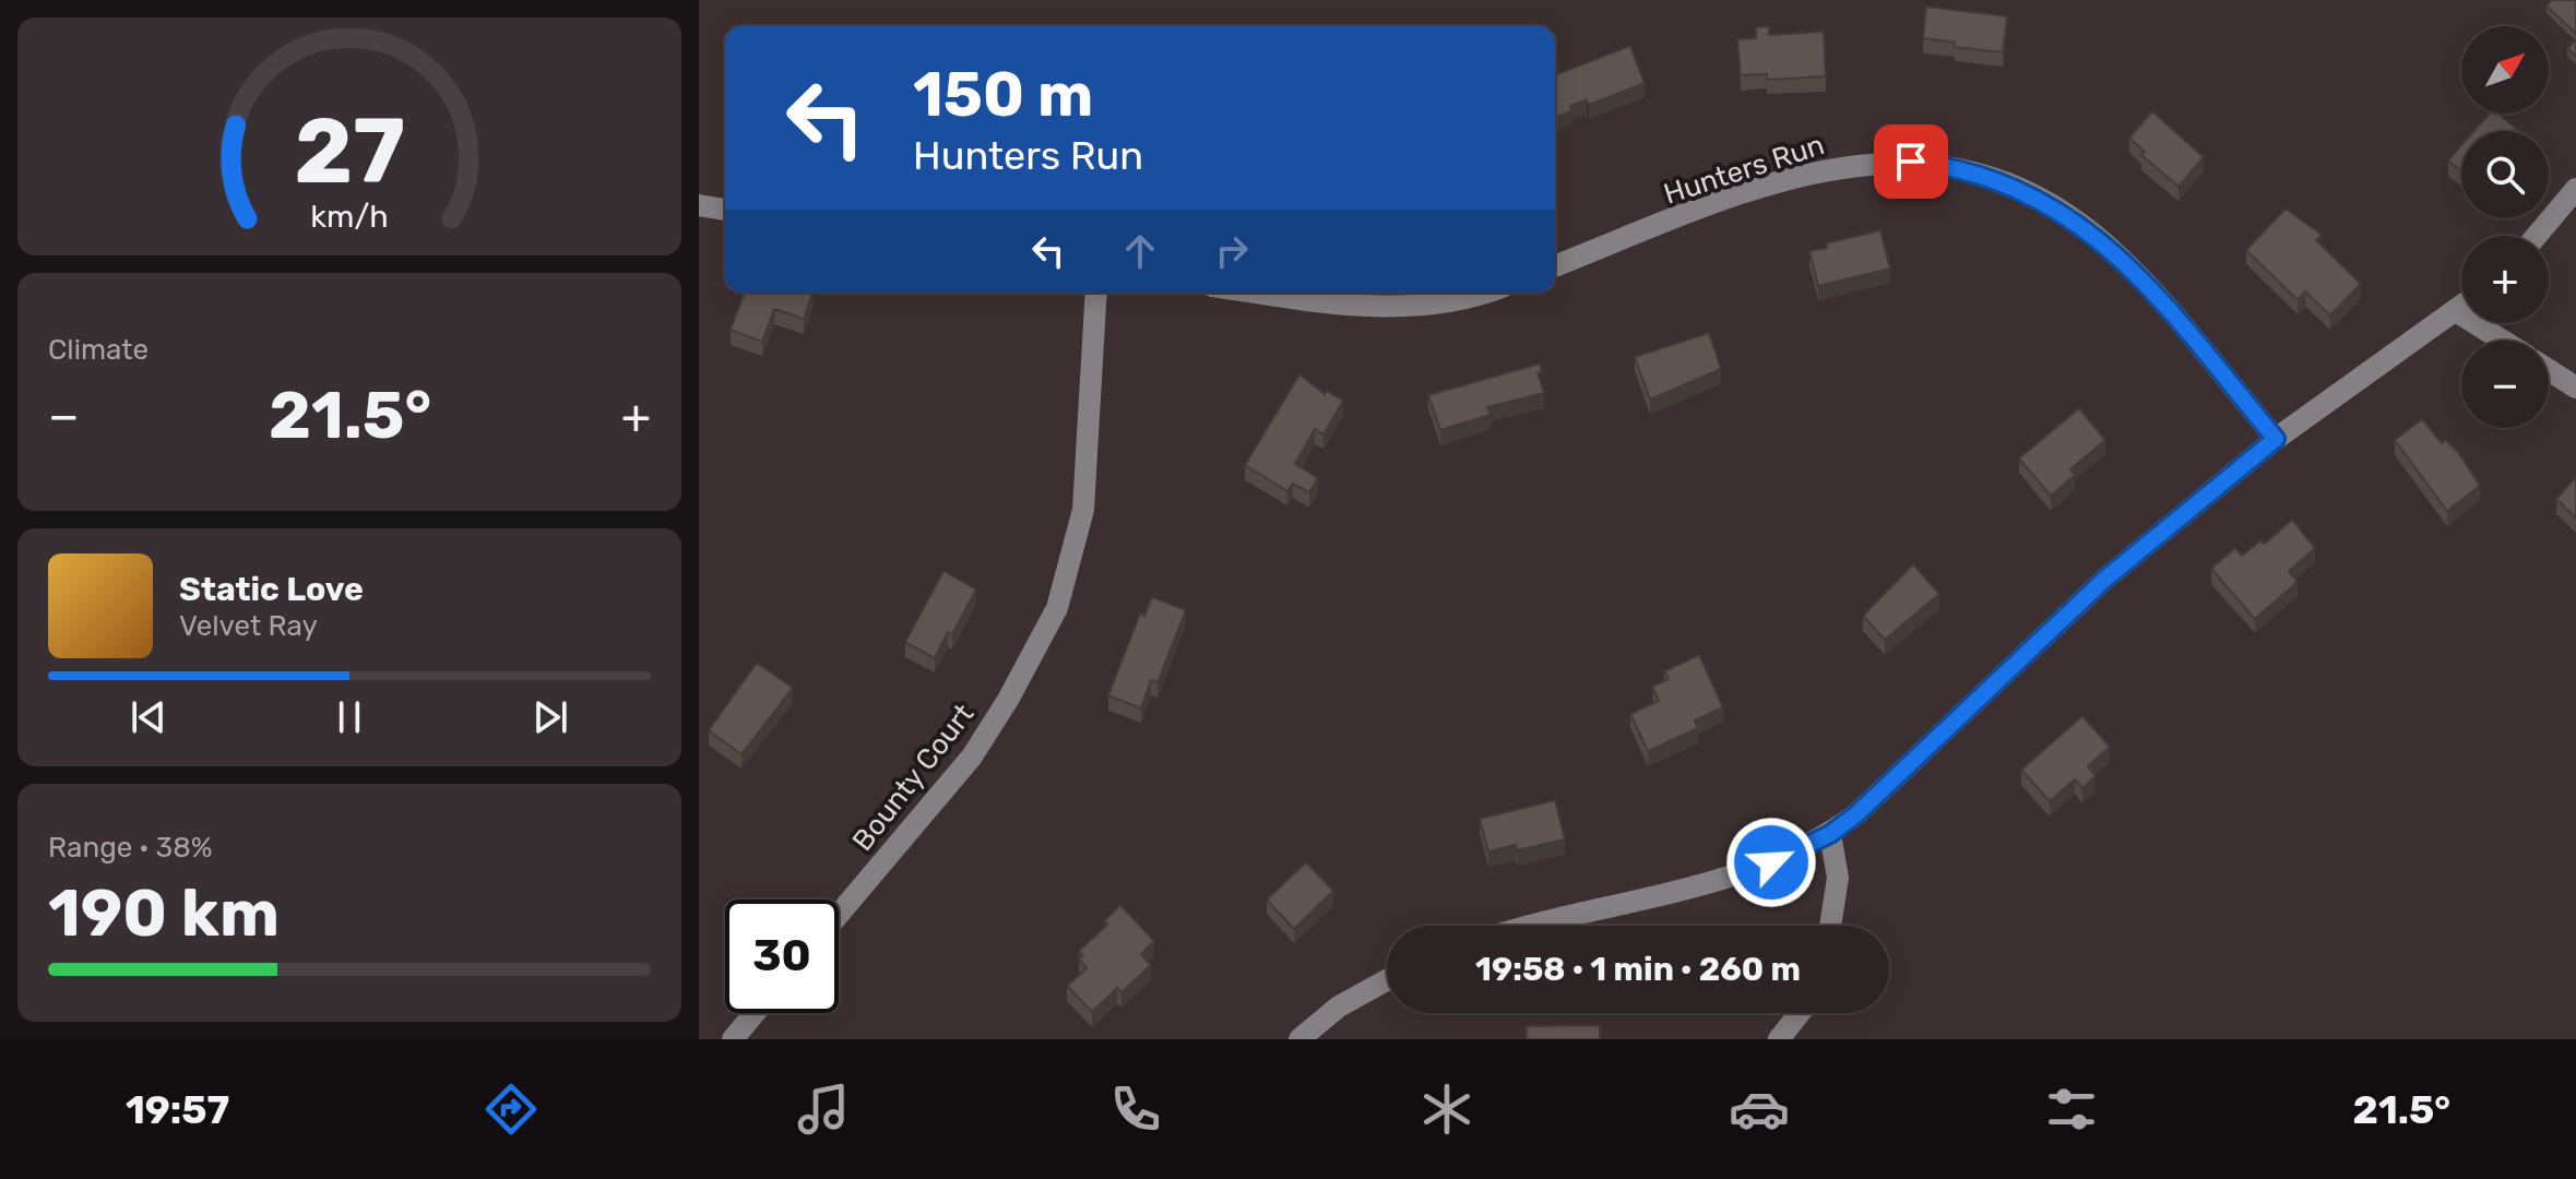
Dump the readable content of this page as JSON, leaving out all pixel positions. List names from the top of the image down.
{
  "streets": {
    "street": ["Hunters Run", "Bounty Court"]
  },
  "north": "top right",
  "page": {
    "map_buttons": ["+", "−"],
    "turn": ["150 m", "Hunters Run"],
    "tile": [
      "Climate",
      ["Range · 38%", "190 km"]
    ],
    "heat": ["−", "21.5°", "+"],
    "song": ["Static Love", "Velvet Ray"],
    "limit": "30",
    "trip": "19:58 · 1 min · 260 m",
    "tabs": ["19:57", "21.5°"],
    "gauge": ["27", "km/h"]
  }
}
